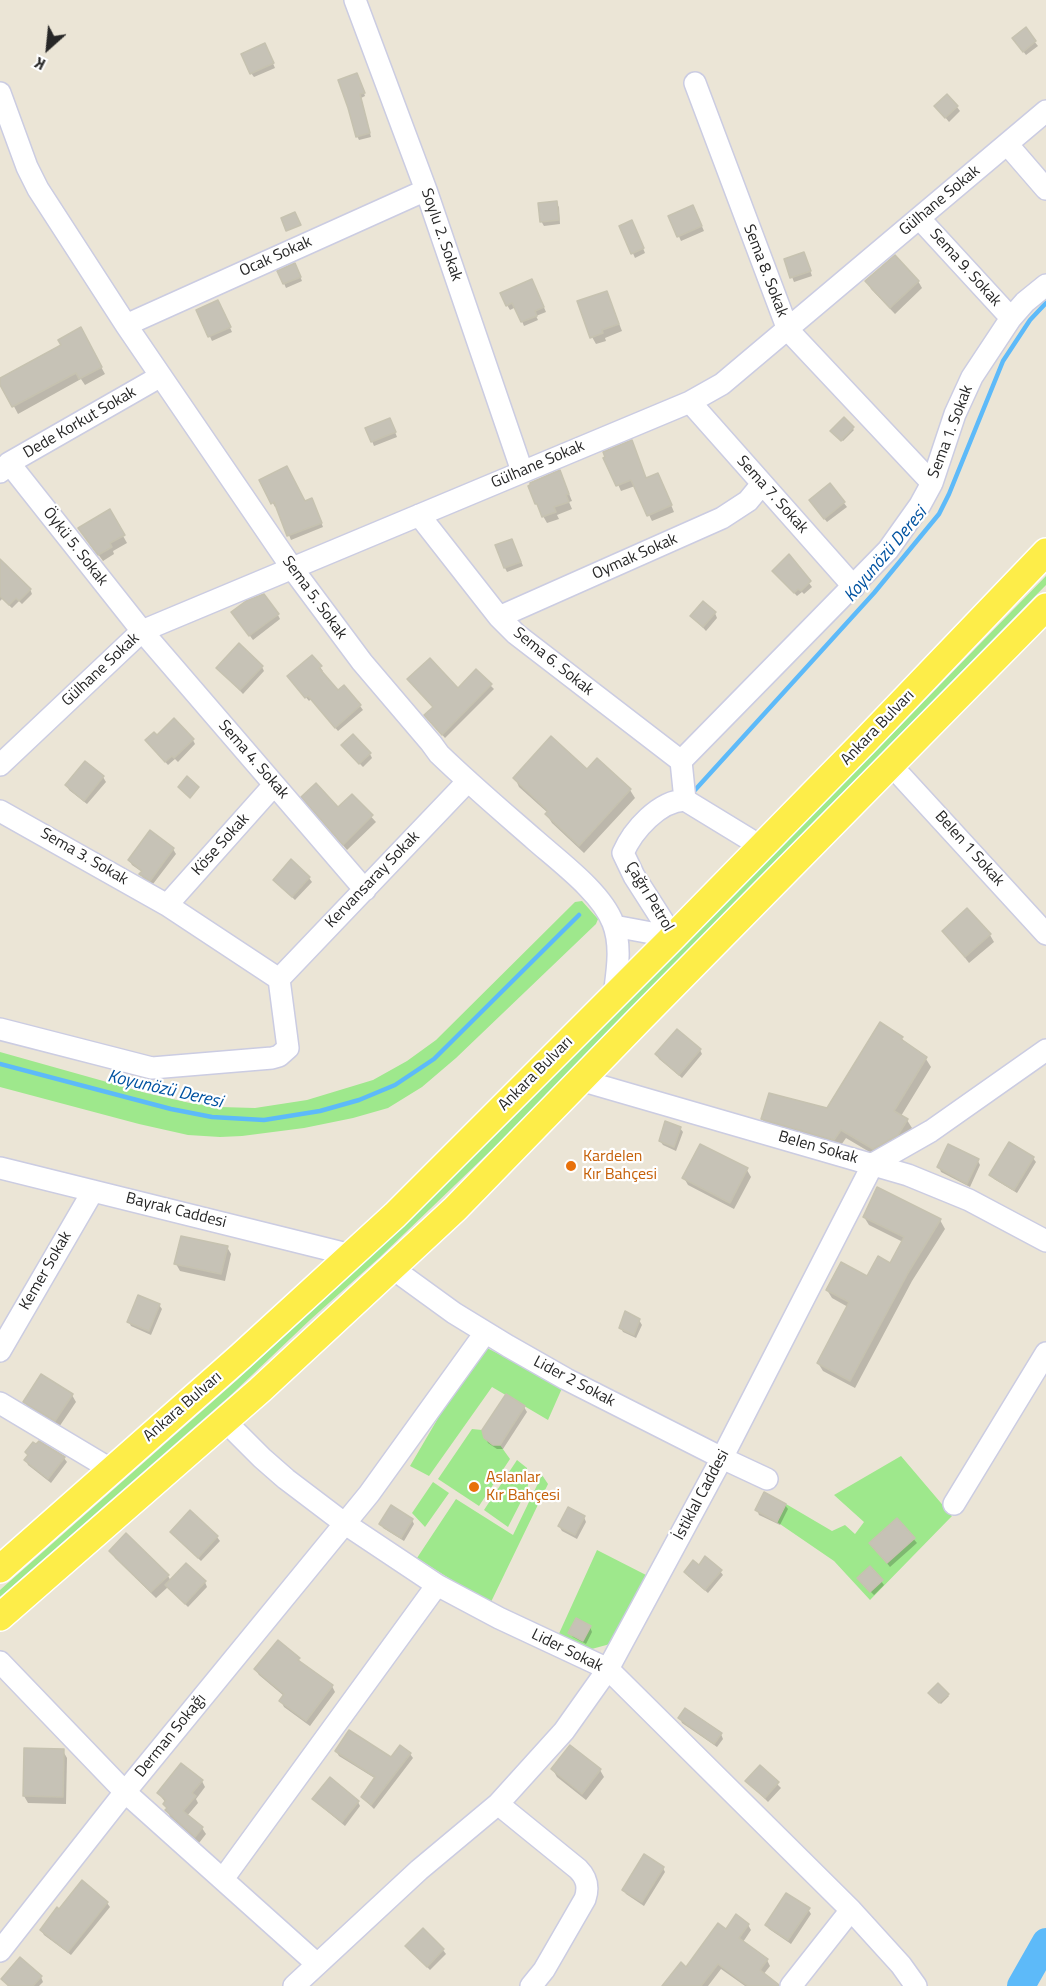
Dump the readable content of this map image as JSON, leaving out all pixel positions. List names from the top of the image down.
{
  "streets": {
    "main road": ["Ankara Bulvarı"],
    "street": [
      "Gülhane Sokak",
      "Soylu 2. Sokak",
      "Ocak Sokak",
      "Sema 9. Sokak",
      "Sema 8. Sokak",
      "Dede Korkut Sokak",
      "Sema 1. Sokak",
      "Sema 7. Sokak",
      "Öykü 5. Sokak",
      "Oymak Sokak",
      "Sema 5. Sokak",
      "Sema 6. Sokak",
      "Sema 4. Sokak",
      "Köse Sokak",
      "Belen 1 Sokak",
      "Sema 3. Sokak",
      "Kervansaray Sokak",
      "Çağrı Petrol",
      "Belen Sokak",
      "Bayrak Caddesi",
      "Kemer Sokak",
      "Lider 2 Sokak",
      "İstiklal Caddesi",
      "Lider Sokak",
      "Derman Sokağı"
    ]
  },
  "crossings": [
    ["Gülhane Sokak", "Soylu 2. Sokak"],
    ["Gülhane Sokak", "Sema 9. Sokak"],
    ["Gülhane Sokak", "Sema 8. Sokak"],
    ["Gülhane Sokak", "Sema 7. Sokak"],
    ["Gülhane Sokak", "Öykü 5. Sokak"],
    ["Gülhane Sokak", "Sema 5. Sokak"],
    ["Gülhane Sokak", "Sema 6. Sokak"],
    ["Gülhane Sokak", "Sema 4. Sokak"],
    ["Soylu 2. Sokak", "Ocak Sokak"],
    ["Ocak Sokak", "Sema 5. Sokak"],
    ["Sema 9. Sokak", "Sema 1. Sokak"],
    ["Sema 8. Sokak", "Sema 1. Sokak"],
    ["Dede Korkut Sokak", "Öykü 5. Sokak"],
    ["Dede Korkut Sokak", "Sema 5. Sokak"],
    ["Sema 1. Sokak", "Sema 7. Sokak"],
    ["Sema 1. Sokak", "Sema 6. Sokak"],
    ["Sema 7. Sokak", "Oymak Sokak"],
    ["Öykü 5. Sokak", "Sema 4. Sokak"],
    ["Oymak Sokak", "Sema 6. Sokak"],
    ["Sema 5. Sokak", "Ankara Bulvarı"],
    ["Sema 5. Sokak", "Kervansaray Sokak"],
    ["Ankara Bulvarı", "Çağrı Petrol"],
    ["Ankara Bulvarı", "Bayrak Caddesi"],
    ["Sema 4. Sokak", "Köse Sokak"],
    ["Sema 4. Sokak", "Kervansaray Sokak"],
    ["Köse Sokak", "Sema 3. Sokak"],
    ["Sema 3. Sokak", "Kervansaray Sokak"],
    ["Belen Sokak", "İstiklal Caddesi"],
    ["Bayrak Caddesi", "Kemer Sokak"],
    ["Lider 2 Sokak", "İstiklal Caddesi"],
    ["Lider 2 Sokak", "Derman Sokağı"],
    ["İstiklal Caddesi", "Lider Sokak"],
    ["Lider Sokak", "Derman Sokağı"]
  ],
  "water": ["Koyunözü Deresi"],
  "places": ["Kardelen Kır Bahçesi", "Aslanlar Kır Bahçesi"],
  "north": "bottom left"
}
